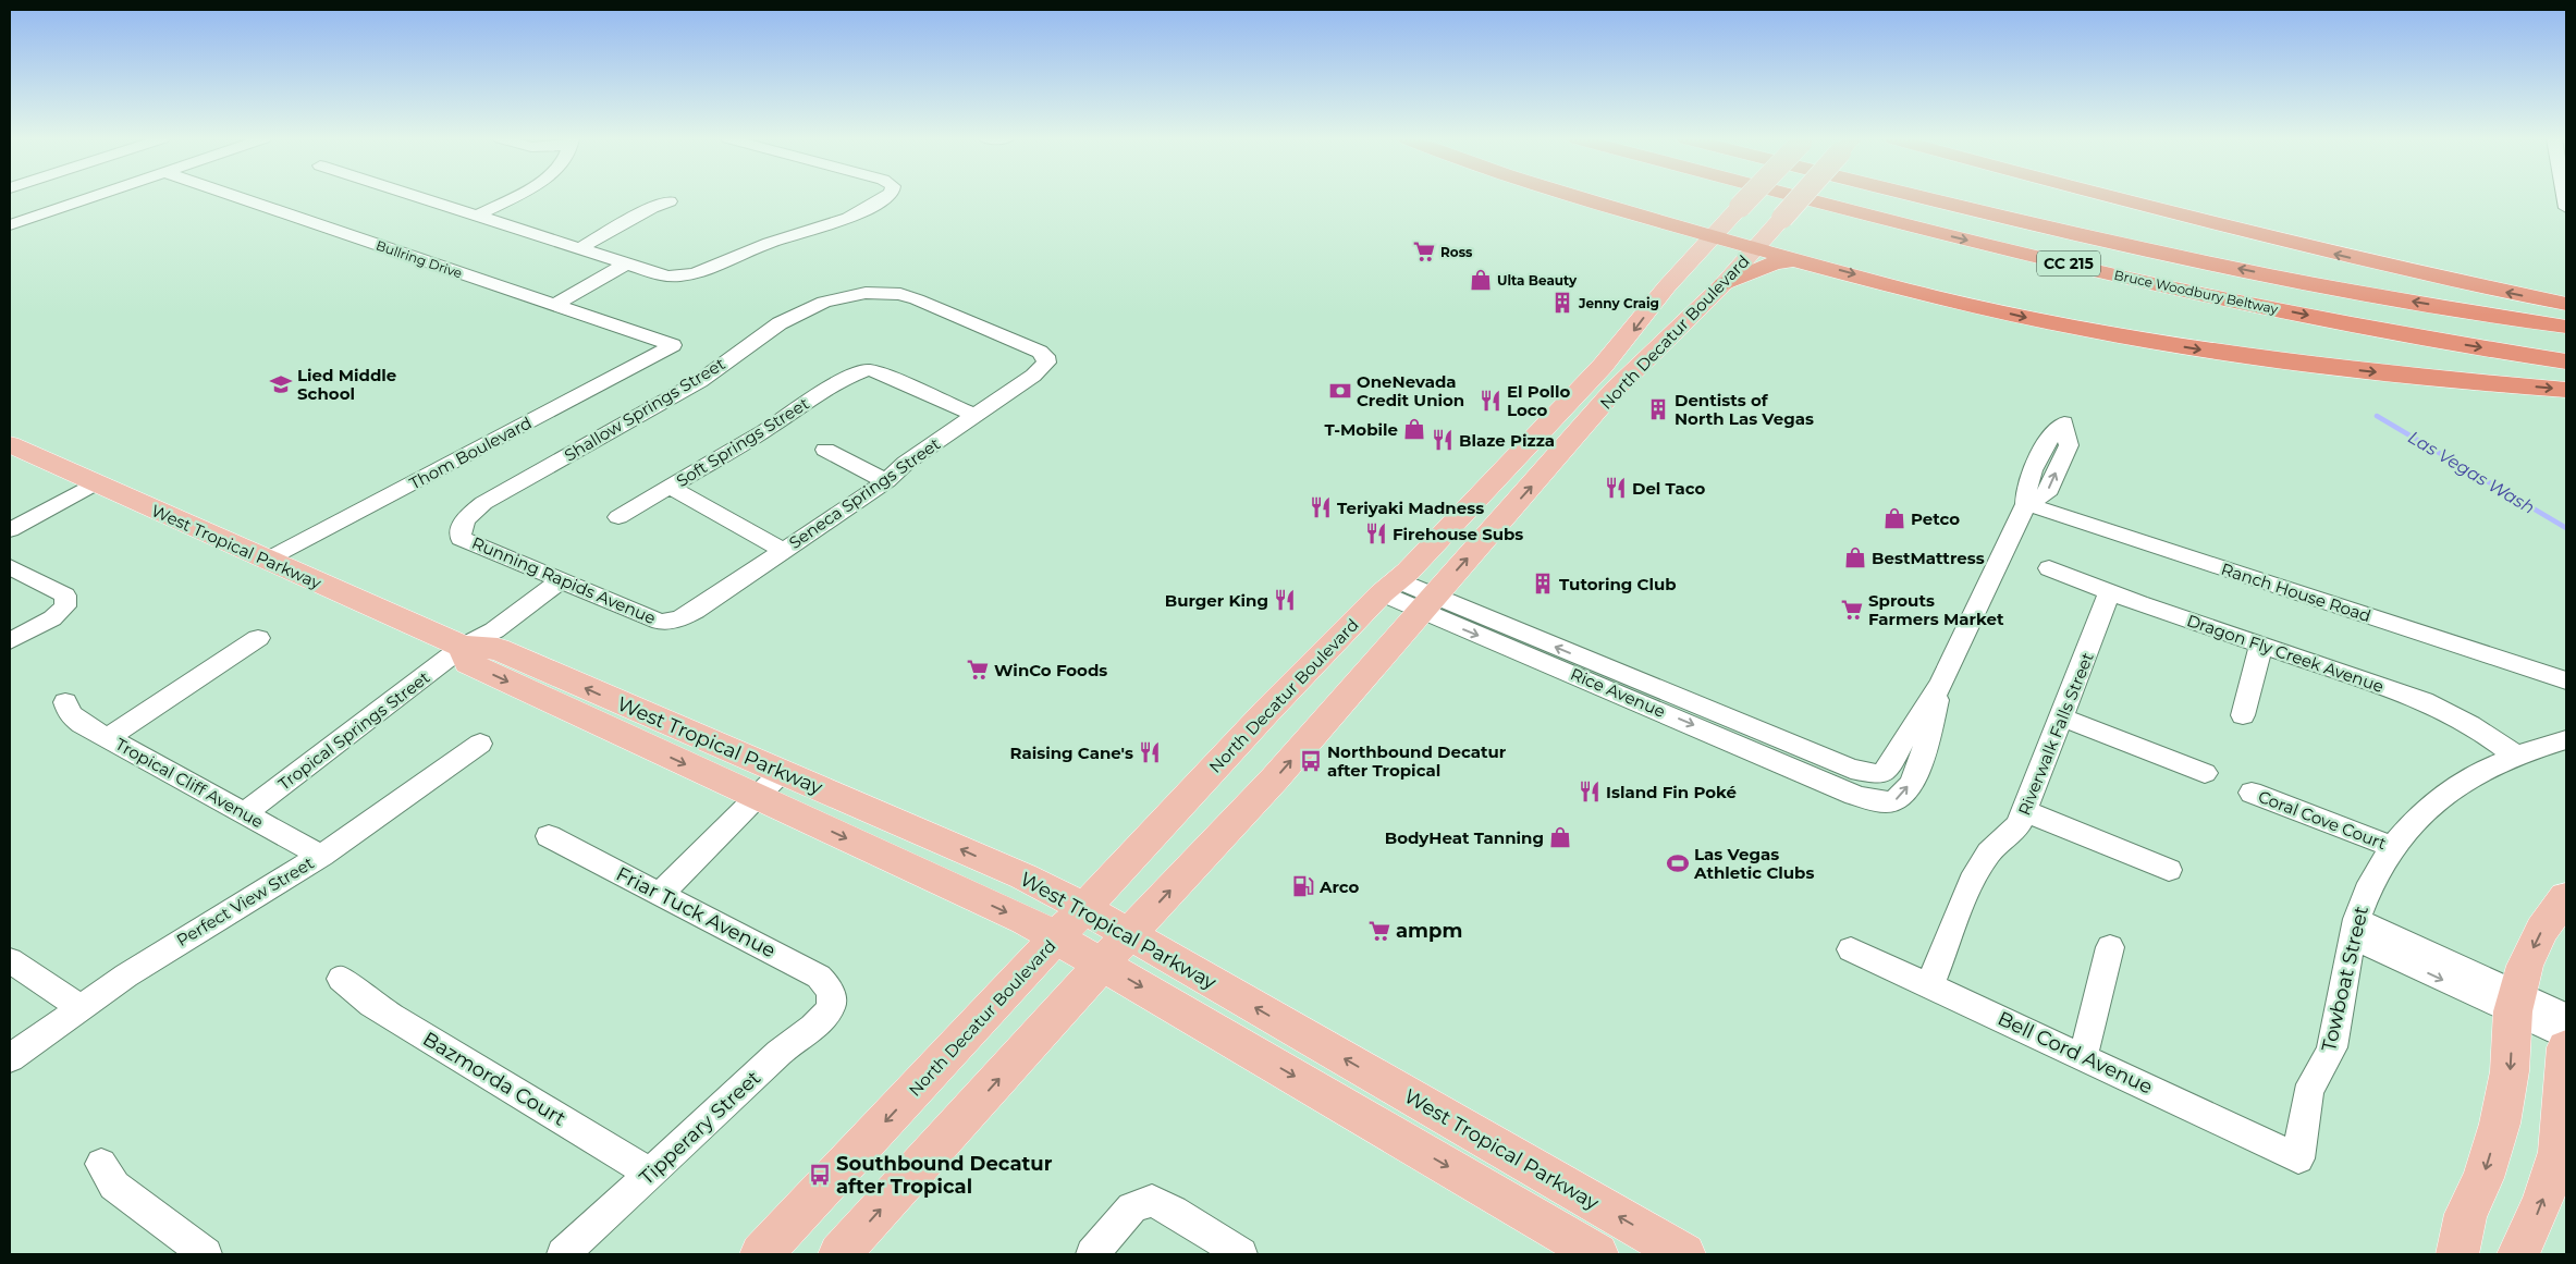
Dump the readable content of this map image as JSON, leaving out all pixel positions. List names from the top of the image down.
{
  "streets": {
    "highway": ["CC 215", "Bruce Woodbury Beltway"],
    "main road": ["North Decatur Boulevard", "West Tropical Parkway"],
    "street": [
      "Bullring Drive",
      "Shallow Springs Street",
      "Soft Springs Street",
      "Thom Boulevard",
      "Seneca Springs Street",
      "Running Rapids Avenue",
      "Ranch House Road",
      "Dragon Fly Creek Avenue",
      "Rice Avenue",
      "Tropical Springs Street",
      "Riverwalk Falls Street",
      "Tropical Cliff Avenue",
      "Coral Cove Court",
      "Perfect View Street",
      "Friar Tuck Avenue",
      "Towboat Street",
      "Bell Cord Avenue",
      "Bazmorda Court",
      "Tipperary Street"
    ]
  },
  "crossings": [
    ["Bullring Drive", "Thom Boulevard"],
    ["North Decatur Boulevard", "West Tropical Parkway"],
    ["North Decatur Boulevard", "Rice Avenue"],
    ["Shallow Springs Street", "Seneca Springs Street"],
    ["Shallow Springs Street", "Running Rapids Avenue"],
    ["Soft Springs Street", "Seneca Springs Street"],
    ["Thom Boulevard", "West Tropical Parkway"],
    ["Seneca Springs Street", "Running Rapids Avenue"],
    ["West Tropical Parkway", "Tropical Springs Street"],
    ["Running Rapids Avenue", "Tropical Springs Street"],
    ["Ranch House Road", "Rice Avenue"],
    ["Dragon Fly Creek Avenue", "Riverwalk Falls Street"],
    ["Dragon Fly Creek Avenue", "Towboat Street"],
    ["Tropical Springs Street", "Tropical Cliff Avenue"],
    ["Riverwalk Falls Street", "Bell Cord Avenue"],
    ["Tropical Cliff Avenue", "Perfect View Street"],
    ["Coral Cove Court", "Towboat Street"],
    ["Friar Tuck Avenue", "Tipperary Street"],
    ["Towboat Street", "Bell Cord Avenue"],
    ["Bazmorda Court", "Tipperary Street"]
  ],
  "water": ["Las Vegas Wash"],
  "places": {
    "supermarket": [
      "Ross",
      "Sprouts Farmers Market",
      "WinCo Foods",
      "ampm"
    ],
    "shop": [
      "Ulta Beauty",
      "T-Mobile",
      "Petco",
      "BestMattress",
      "BodyHeat Tanning"
    ],
    "building": ["Jenny Craig", "Dentists of North Las Vegas", "Tutoring Club"],
    "school or university": ["Lied Middle School"],
    "bank": ["OneNevada Credit Union"],
    "restaurant": [
      "El Pollo Loco",
      "Blaze Pizza",
      "Del Taco",
      "Teriyaki Madness",
      "Firehouse Subs",
      "Burger King",
      "Raising Cane's",
      "Island Fin Poké"
    ],
    "bus stop": ["Northbound Decatur after Tropical", "Southbound Decatur after Tropical"],
    "sports": ["Las Vegas Athletic Clubs"],
    "fuel station": ["Arco"]
  }
}
